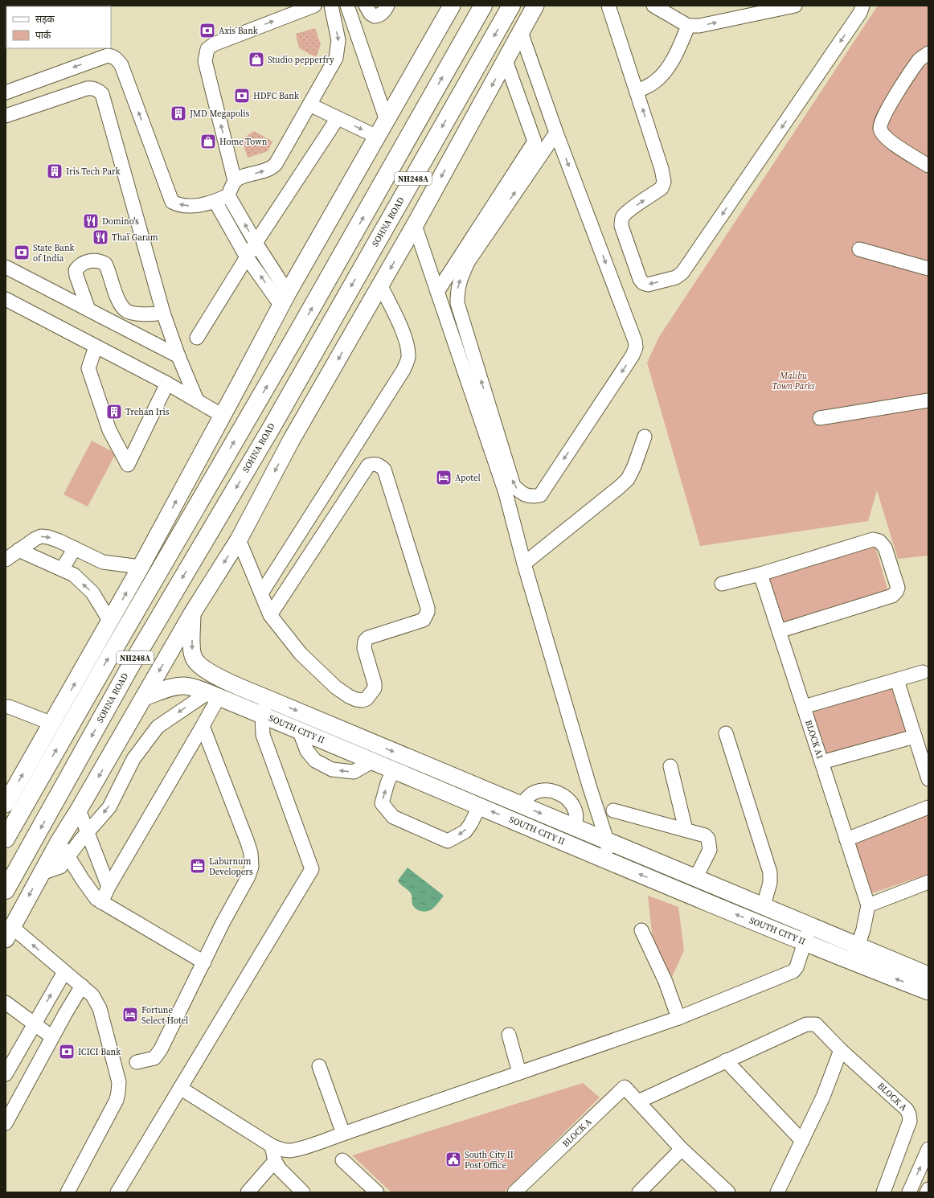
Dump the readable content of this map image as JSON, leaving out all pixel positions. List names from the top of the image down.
{
  "streets": {
    "highway": ["NH248A", "SOHNA ROAD"],
    "main road": ["SOUTH CITY II"],
    "street": ["BLOCK A1", "BLOCK A"]
  },
  "parks": ["Malibu Town Parks"],
  "places": {
    "bank": [
      "Axis Bank",
      "HDFC Bank",
      "State Bank of India",
      "ICICI Bank"
    ],
    "shop": ["Studio pepperfry", "Home Town"],
    "building": ["JMD Megapolis", "Iris Tech Park", "Trehan Iris"],
    "restaurant": ["Domino's", "Thaï Garam"],
    "hotel": ["Apotel", "Fortune Select Hotel"],
    "office": ["Laburnum Developers"],
    "public building": ["South City II Post Office"]
  },
  "legend": ["सड़क", "पार्क"]
}
